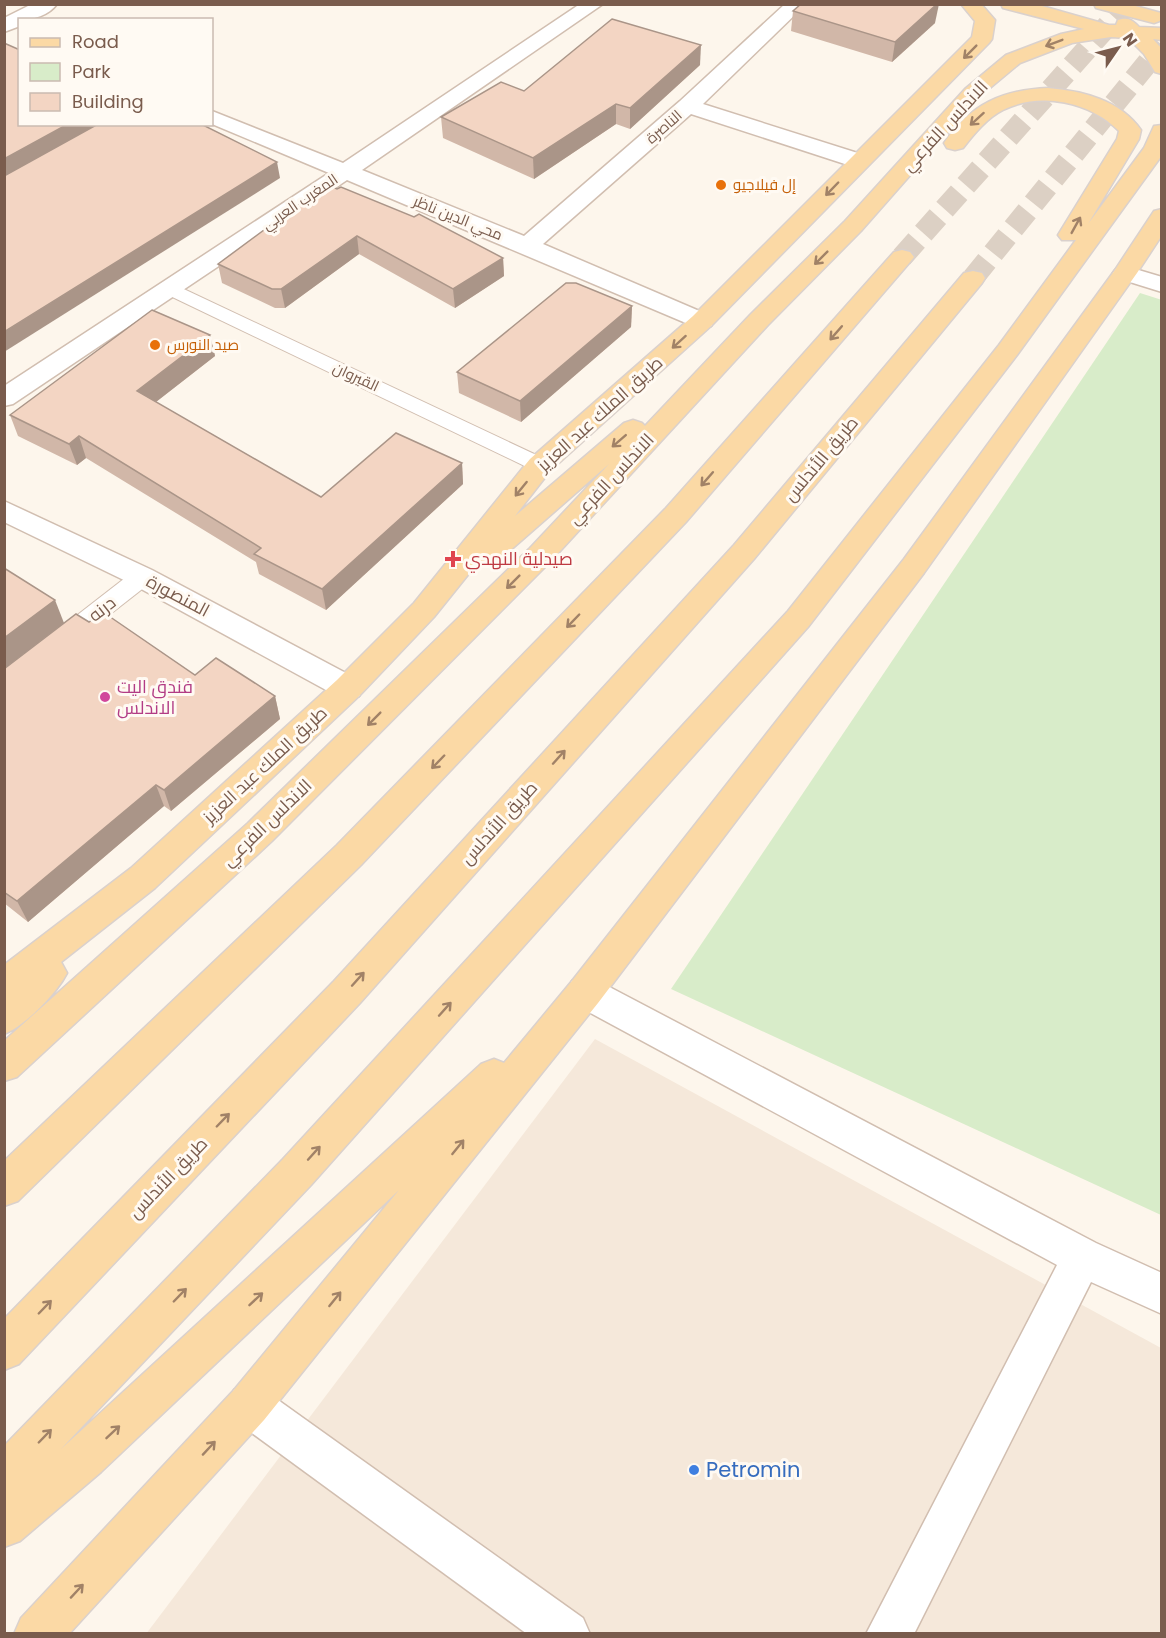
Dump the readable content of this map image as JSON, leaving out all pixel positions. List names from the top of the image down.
{
  "streets": {
    "main road": ["الاندلس الفرعي", "طريق الملك عبد العزيز", "طريق الأندلس"],
    "street": [
      "الناصرة",
      "المغرب العربي",
      "محي الدين ناظر",
      "المنصورة"
    ],
    "lane": ["القيروان", "درنه"]
  },
  "crossings": [
    ["الناصرة", "محي الدين ناظر"],
    ["المغرب العربي", "محي الدين ناظر"],
    ["المغرب العربي", "القيروان"],
    ["محي الدين ناظر", "طريق الملك عبد العزيز"],
    ["القيروان", "طريق الملك عبد العزيز"],
    ["طريق الملك عبد العزيز", "المنصورة"],
    ["المنصورة", "درنه"]
  ],
  "places": {
    "other": [
      "إل فيلاجيو",
      "صيد النورس",
      "فندق اليت الاندلس",
      "Petromin"
    ],
    "health": ["صيدلية النهدي"]
  },
  "legend": ["Road", "Park", "Building"],
  "north": "top right"
}
